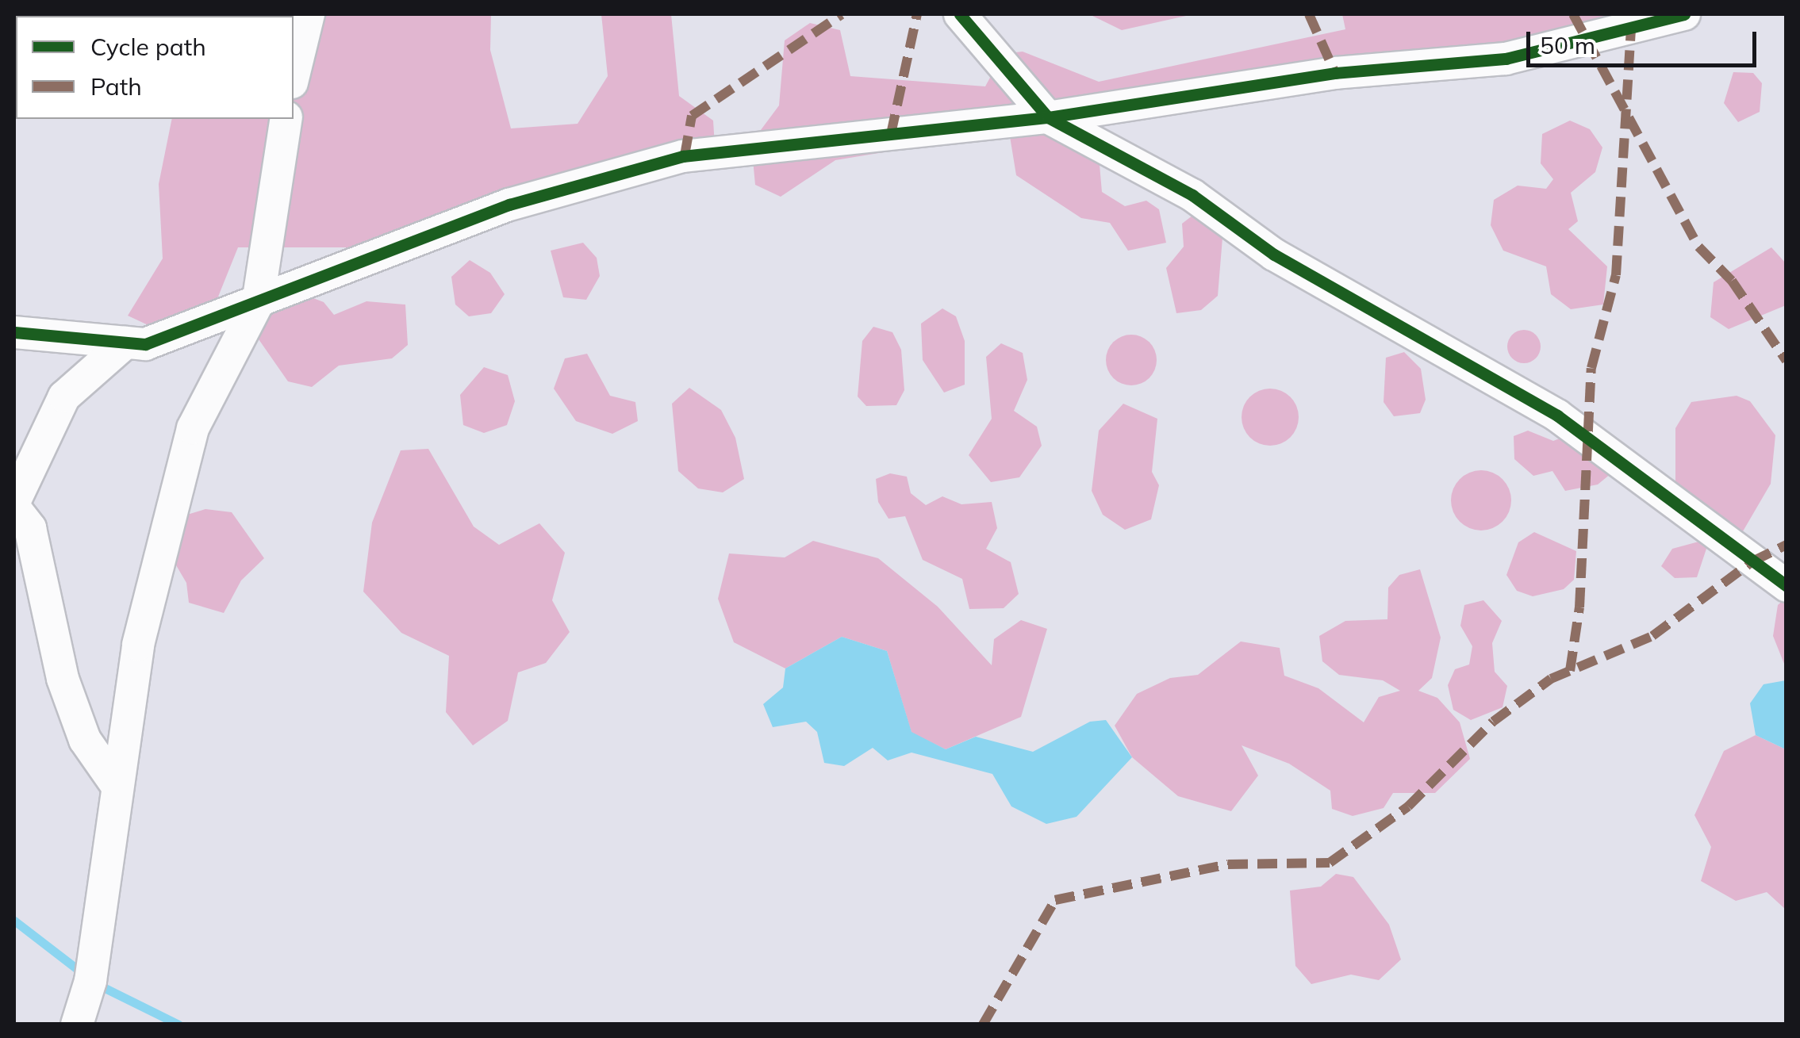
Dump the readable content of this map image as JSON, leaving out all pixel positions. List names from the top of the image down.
{
  "legend": ["Cycle path", "Path"],
  "scale_bar": "50 m"
}
